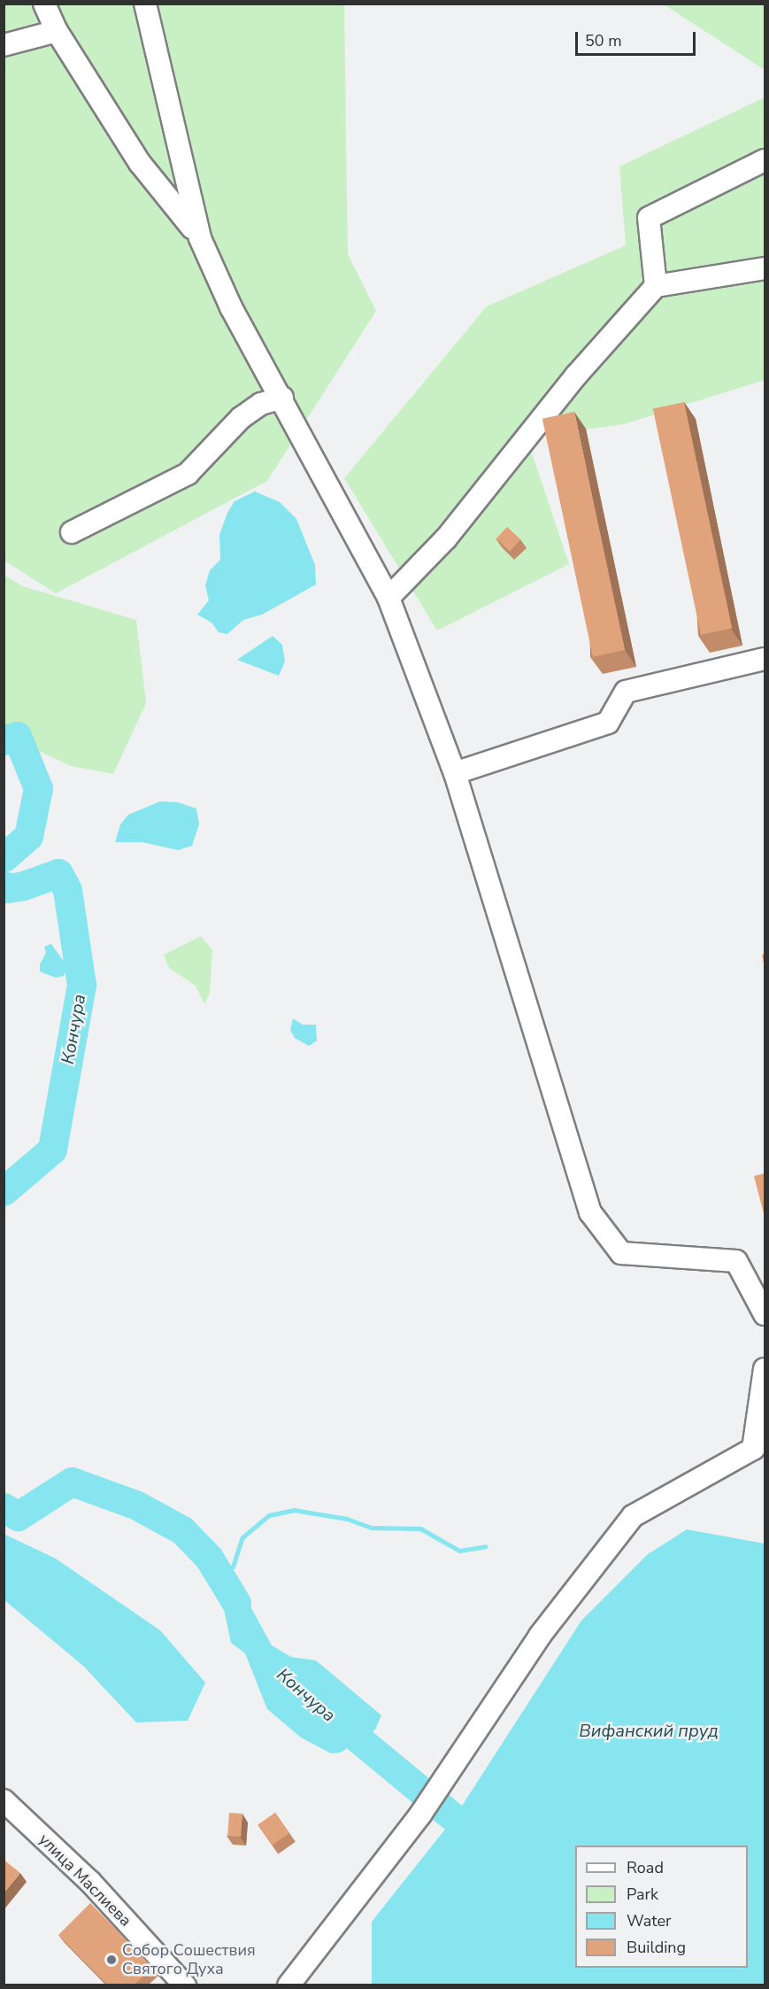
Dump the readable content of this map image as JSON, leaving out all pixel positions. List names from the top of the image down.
{
  "streets": {
    "street": ["улица Маслиева"]
  },
  "water": ["Кончура", "Вифанский пруд"],
  "places": ["Собор Сошествия Святого Духа"],
  "legend": [
    "Road",
    "Park",
    "Water",
    "Building"
  ],
  "scale_bar": "50 m"
}
